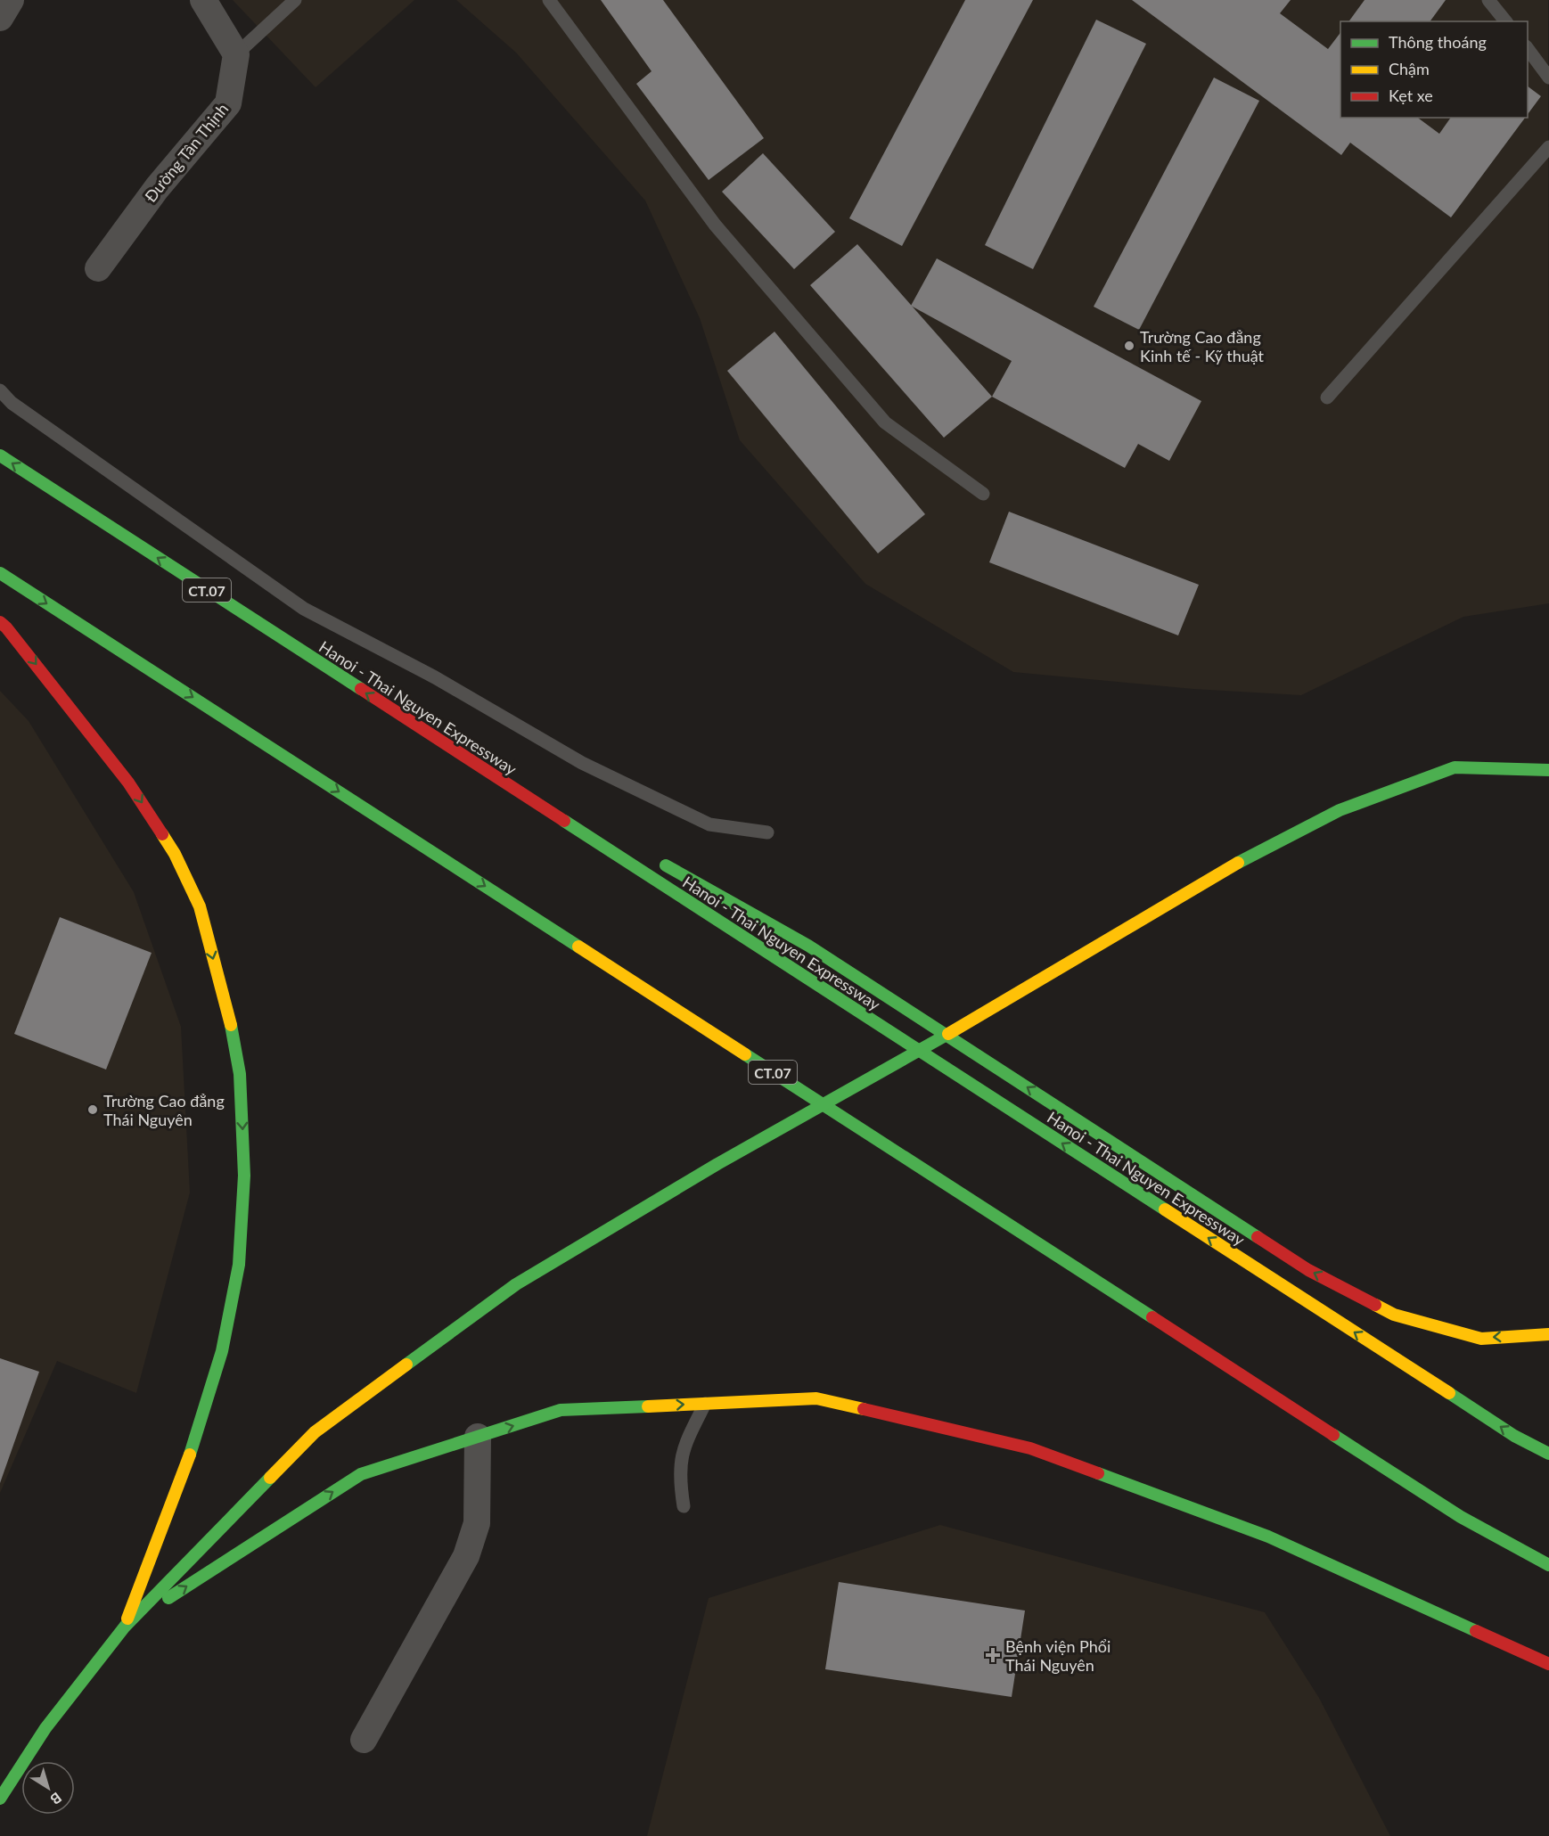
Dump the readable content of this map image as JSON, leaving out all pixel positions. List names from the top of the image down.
{
  "streets": {
    "highway": ["CT.07", "Hanoi - Thai Nguyen Expressway"],
    "street": ["Đường Tân Thịnh"]
  },
  "places": {
    "other": ["Trường Cao đẳng Kinh tế - Kỹ thuật", "Trường Cao đẳng Thái Nguyên"],
    "health": ["Bệnh viện Phổi Thái Nguyên"]
  },
  "legend": ["Thông thoáng", "Chậm", "Kẹt xe"],
  "north": "bottom right"
}
